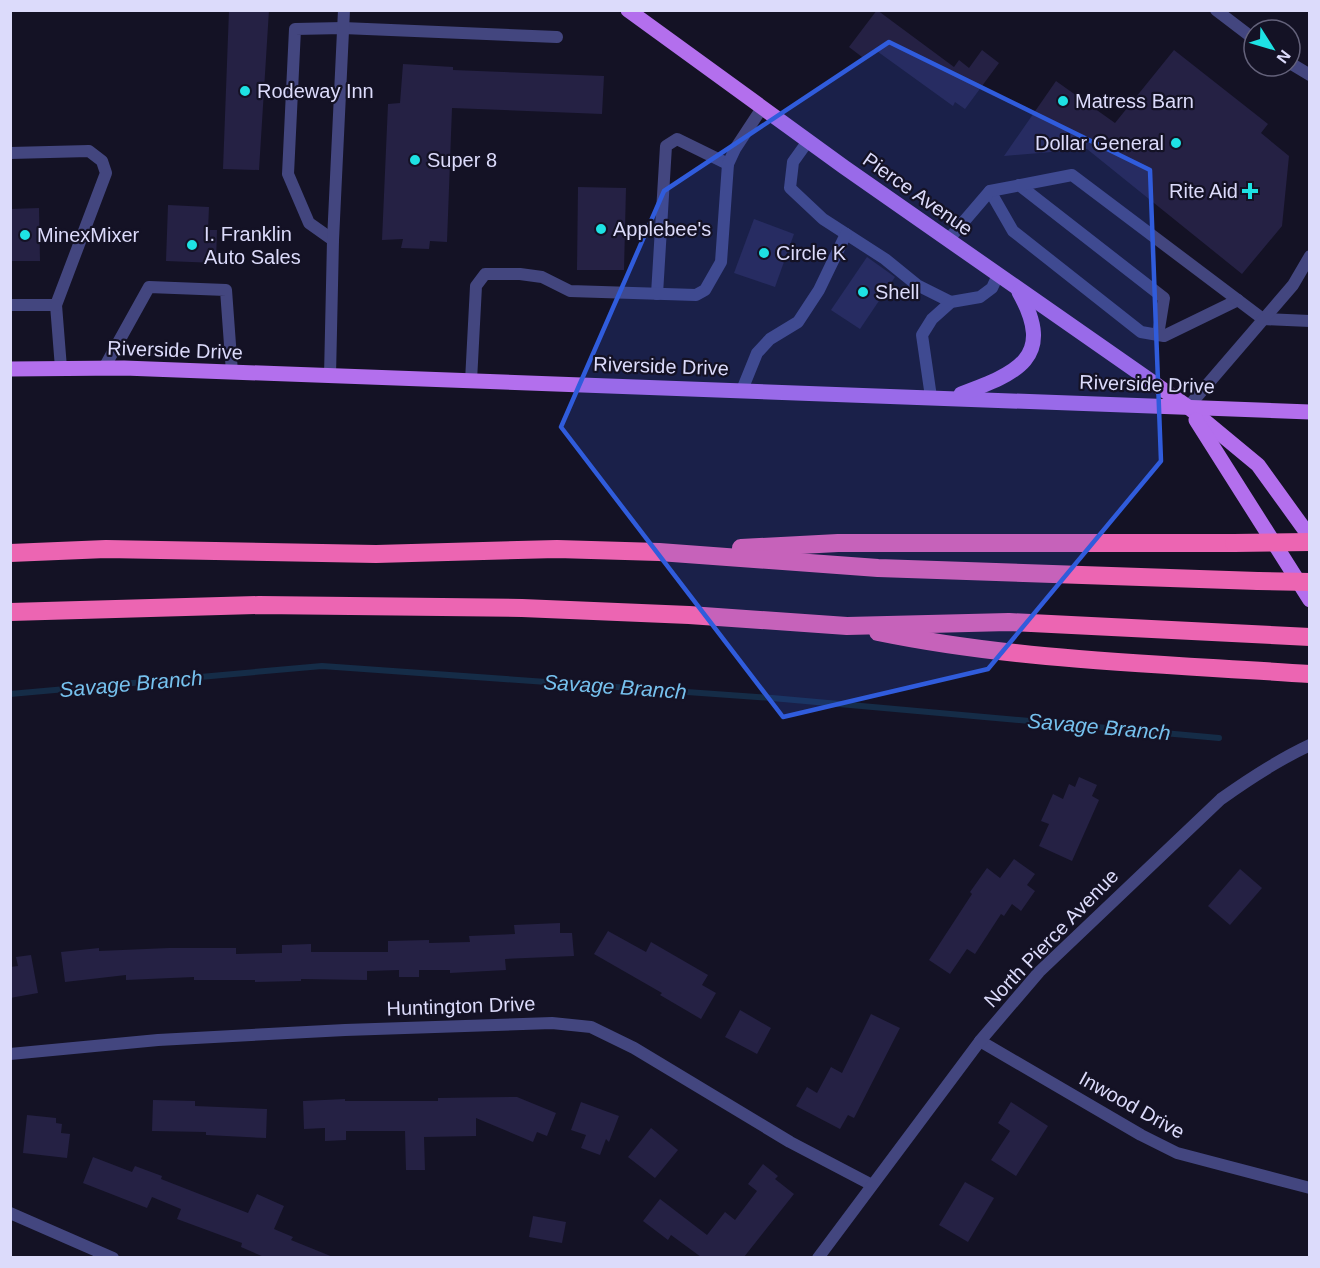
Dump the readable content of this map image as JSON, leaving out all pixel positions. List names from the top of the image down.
{
  "streets": {
    "main road": ["Pierce Avenue", "Riverside Drive"],
    "street": ["North Pierce Avenue", "Huntington Drive", "Inwood Drive"]
  },
  "crossings": [
    ["Pierce Avenue", "Riverside Drive"],
    ["North Pierce Avenue", "Huntington Drive"],
    ["North Pierce Avenue", "Inwood Drive"]
  ],
  "water": ["Savage Branch"],
  "places": {
    "other": [
      "Rodeway Inn",
      "Matress Barn",
      "Dollar General",
      "Super 8",
      "Applebee's",
      "MinexMixer",
      "I. Franklin Auto Sales",
      "Circle K",
      "Shell"
    ],
    "health": ["Rite Aid"]
  },
  "north": "bottom right"
}
